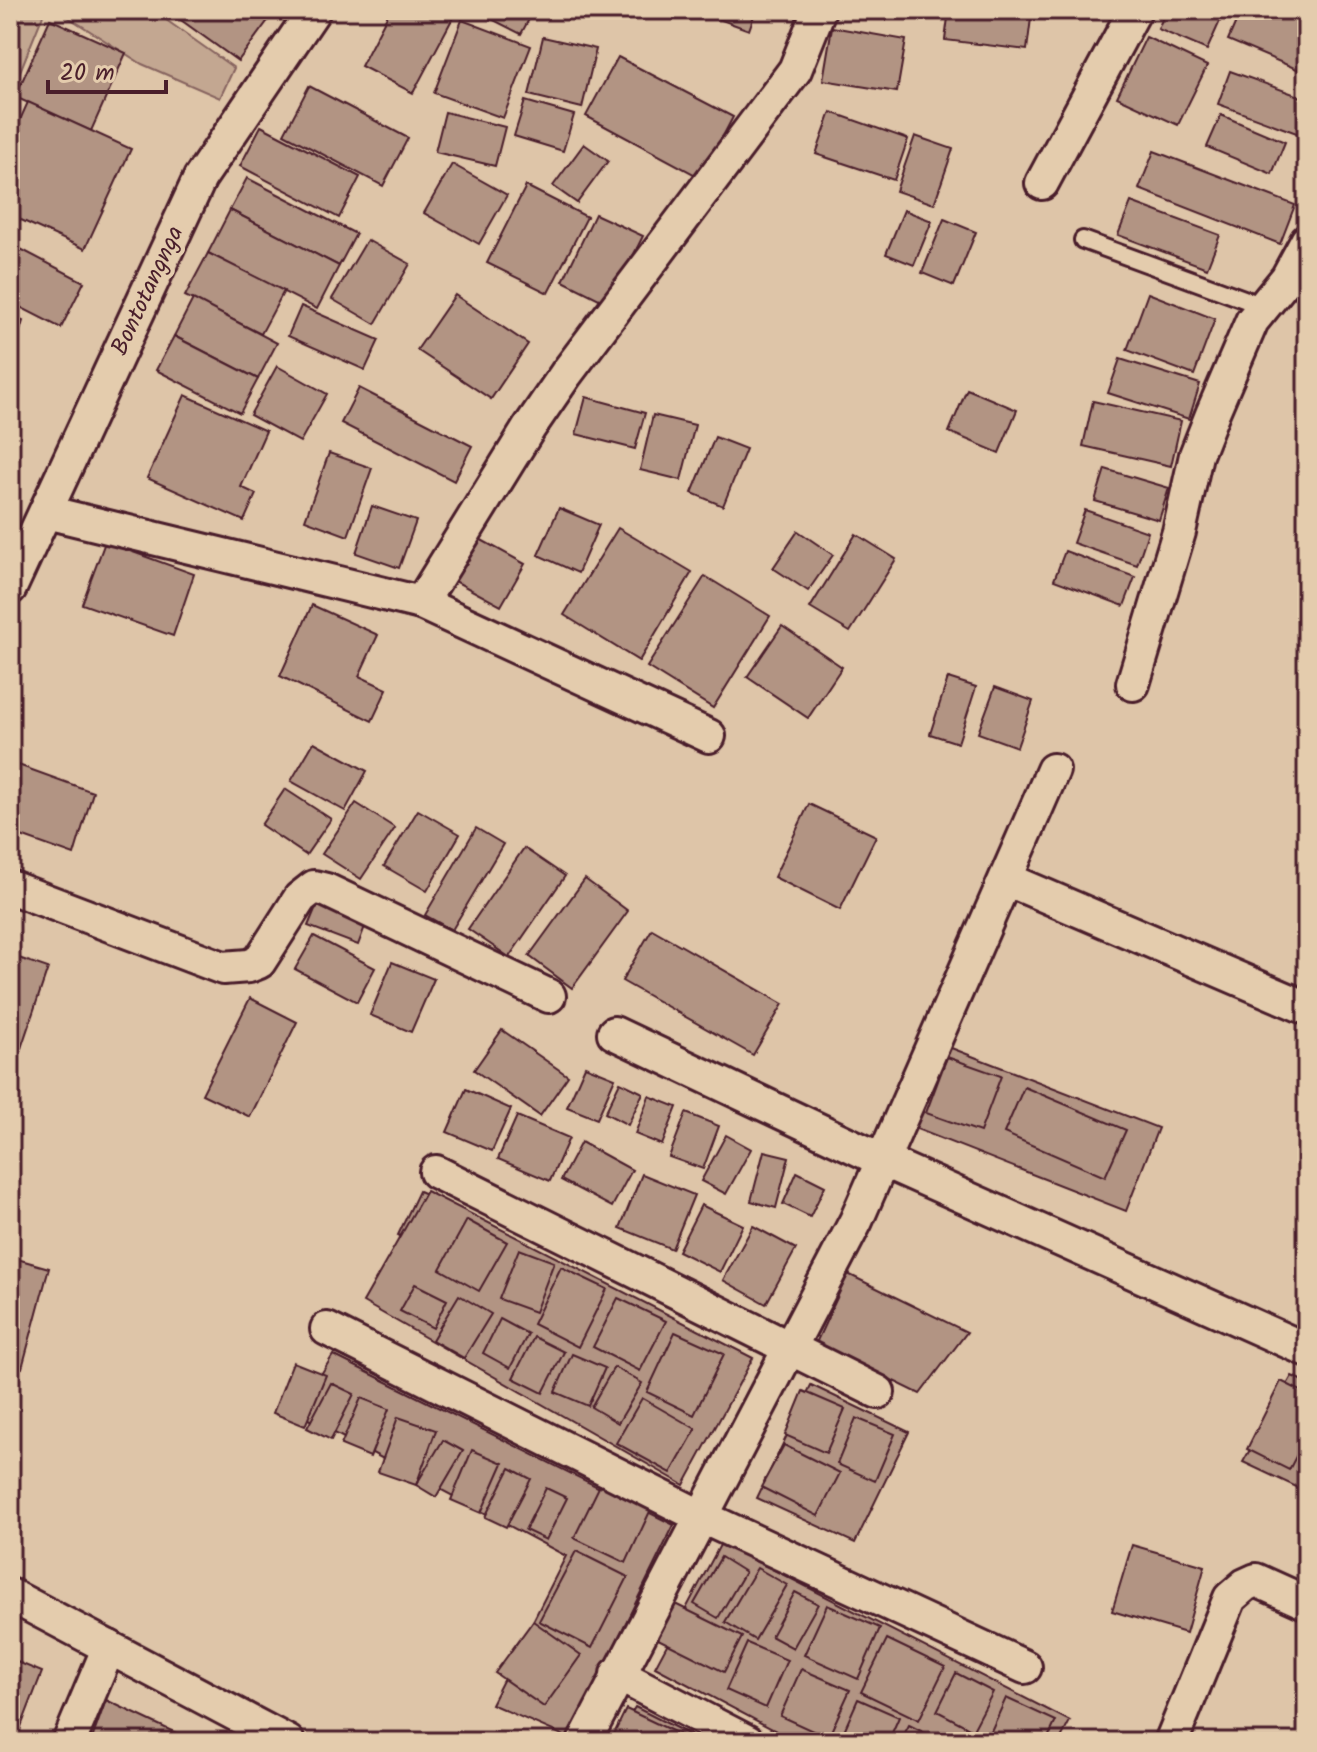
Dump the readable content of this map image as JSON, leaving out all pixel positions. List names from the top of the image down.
{
  "streets": {
    "street": ["Bontotangnga"]
  },
  "scale_bar": "20 m"
}
